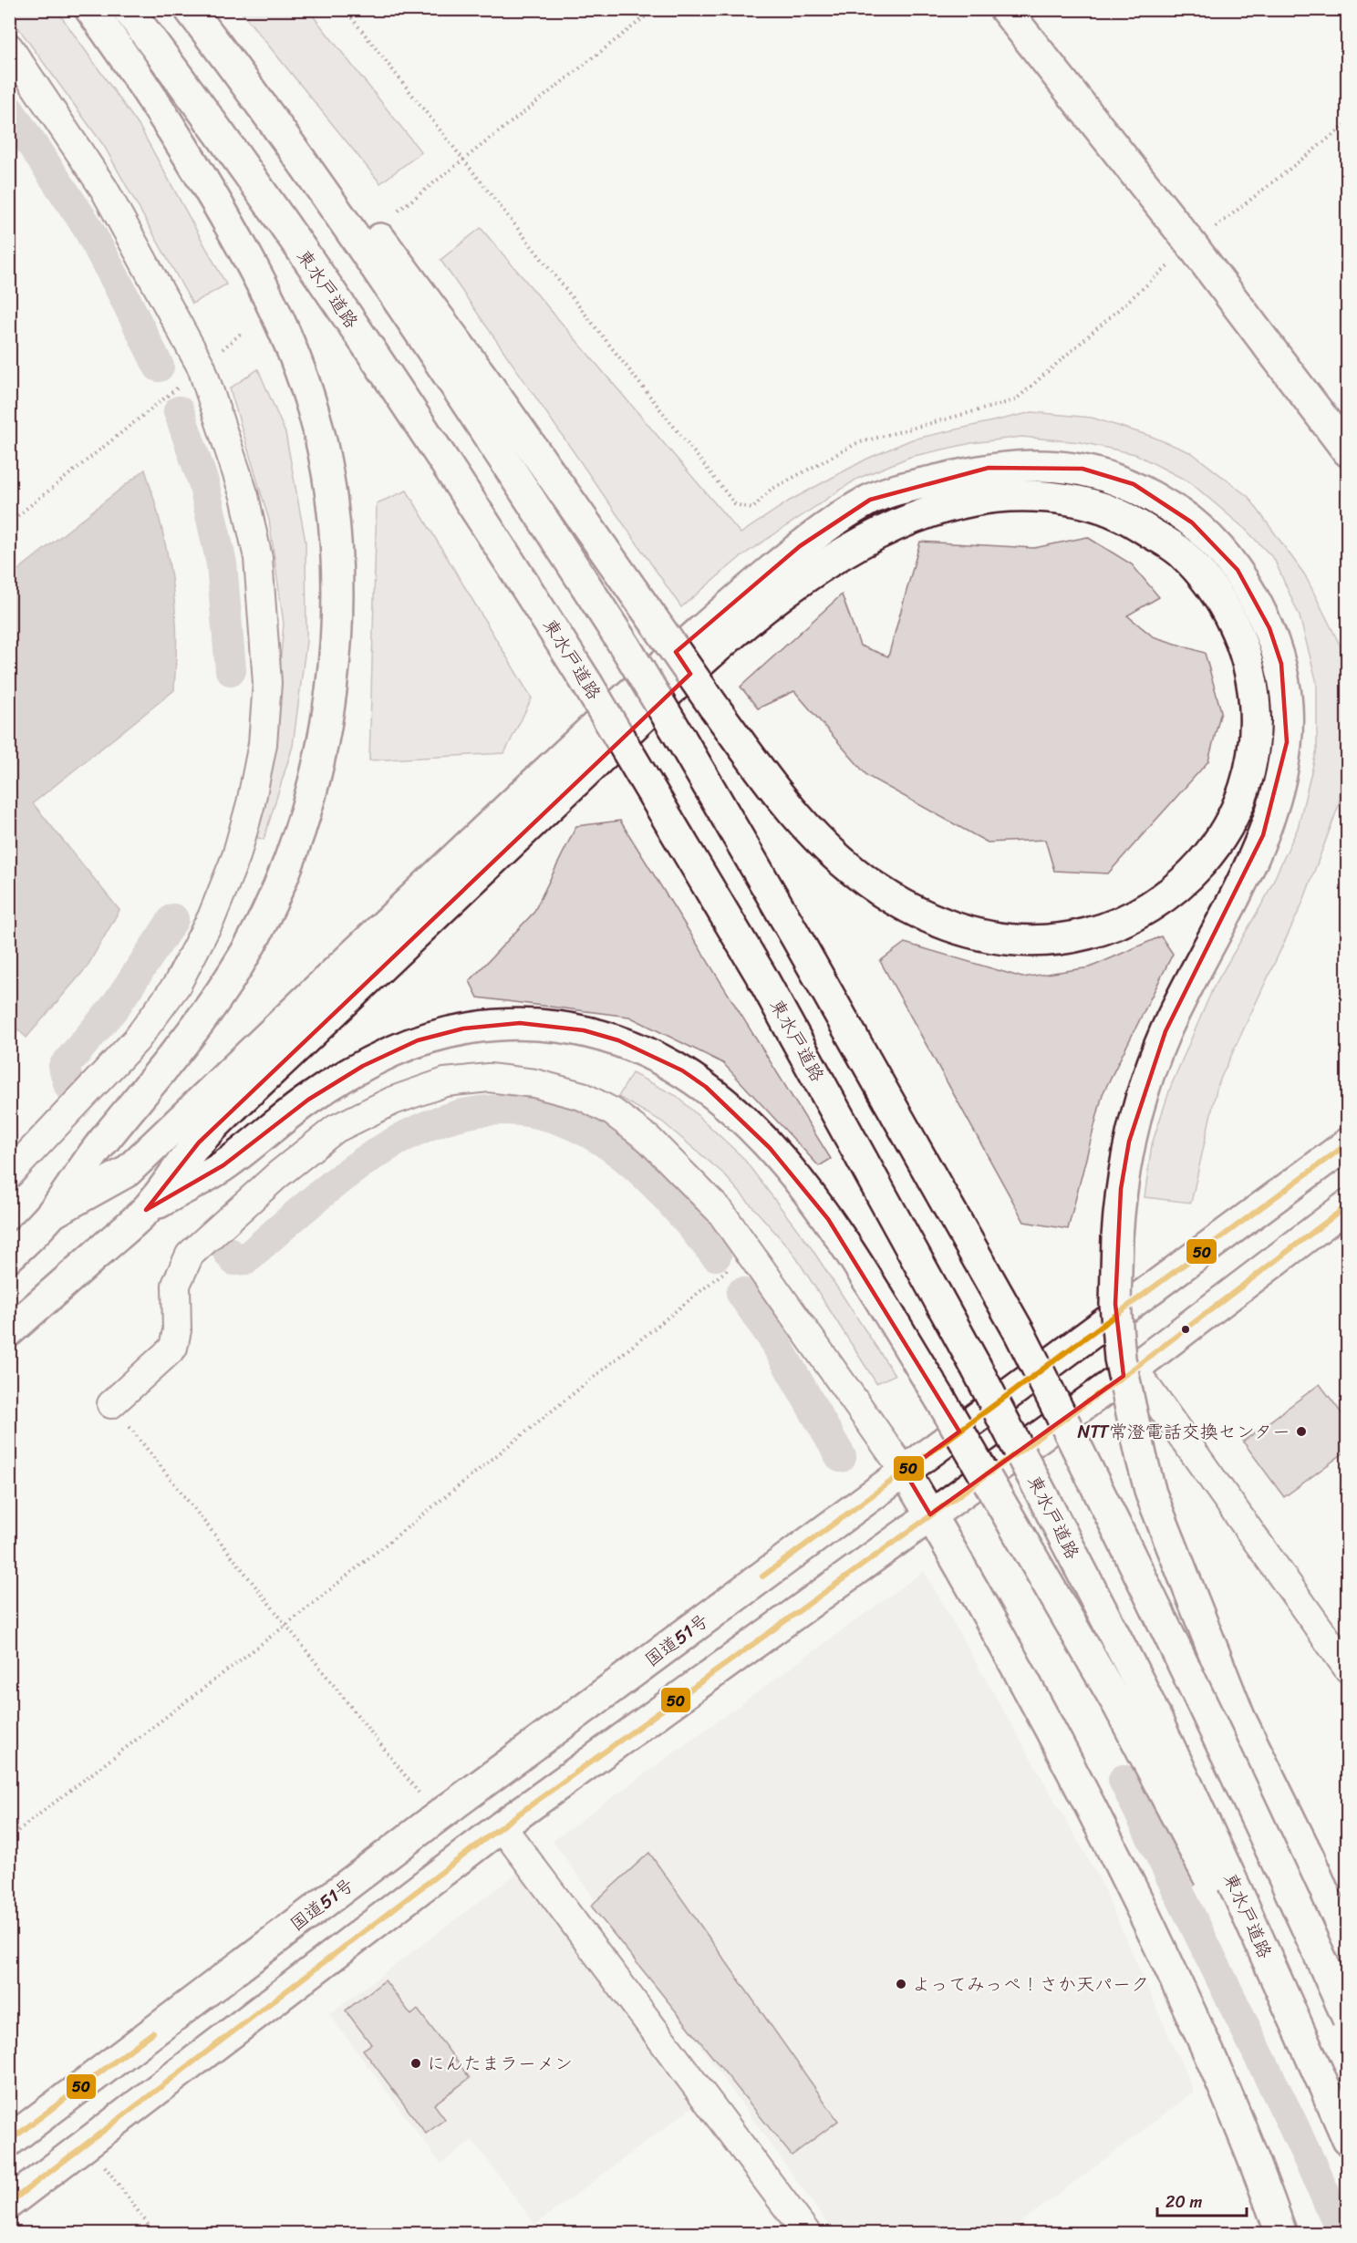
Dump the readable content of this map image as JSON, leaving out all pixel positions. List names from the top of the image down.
{
  "streets": {
    "main road": ["東水戸道路", "国道51号"]
  },
  "places": ["NTT常澄電話交換センター", "よってみっぺ！さか天パーク", "にんたまラーメン"],
  "lines": ["transit line 50"],
  "scale_bar": "20 m"
}
